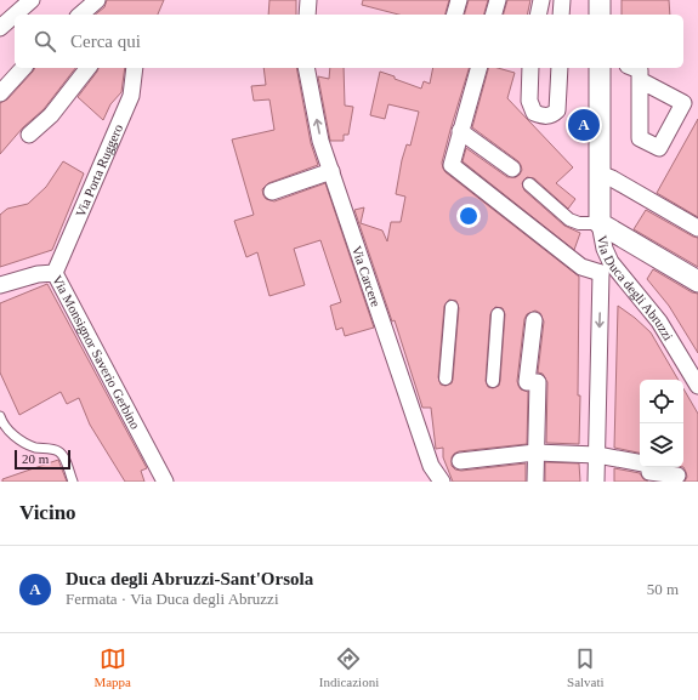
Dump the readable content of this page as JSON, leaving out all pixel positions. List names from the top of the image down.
{
  "streets": {
    "street": [
      "Via Porta Ruggero",
      "Via Carcere",
      "Via Duca degli Abruzzi",
      "Via Monsignor Saverio Gerbino"
    ]
  },
  "crossings": [
    ["Via Porta Ruggero", "Via Monsignor Saverio Gerbino"]
  ],
  "scale_bar": "20 m",
  "page": {
    "search": "Cerca qui",
    "pins": "A",
    "scale": "20 m",
    "heading": "Vicino",
    "list": [
      {
        "mark": "A",
        "name": "Duca degli Abruzzi-Sant'Orsola",
        "note": "Fermata · Via Duca degli Abruzzi",
        "value": "50 m"
      }
    ],
    "nav": ["Mappa", "Indicazioni", "Salvati"]
  }
}
